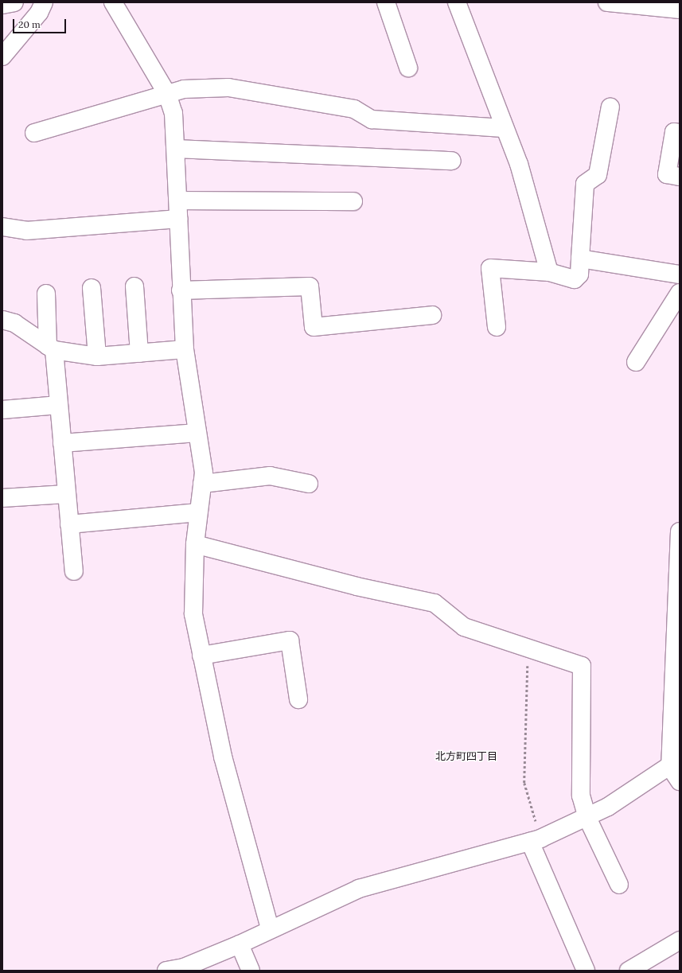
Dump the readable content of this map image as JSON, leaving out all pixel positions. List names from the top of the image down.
{
  "districts": ["北方町四丁目"],
  "scale_bar": "20 m"
}
